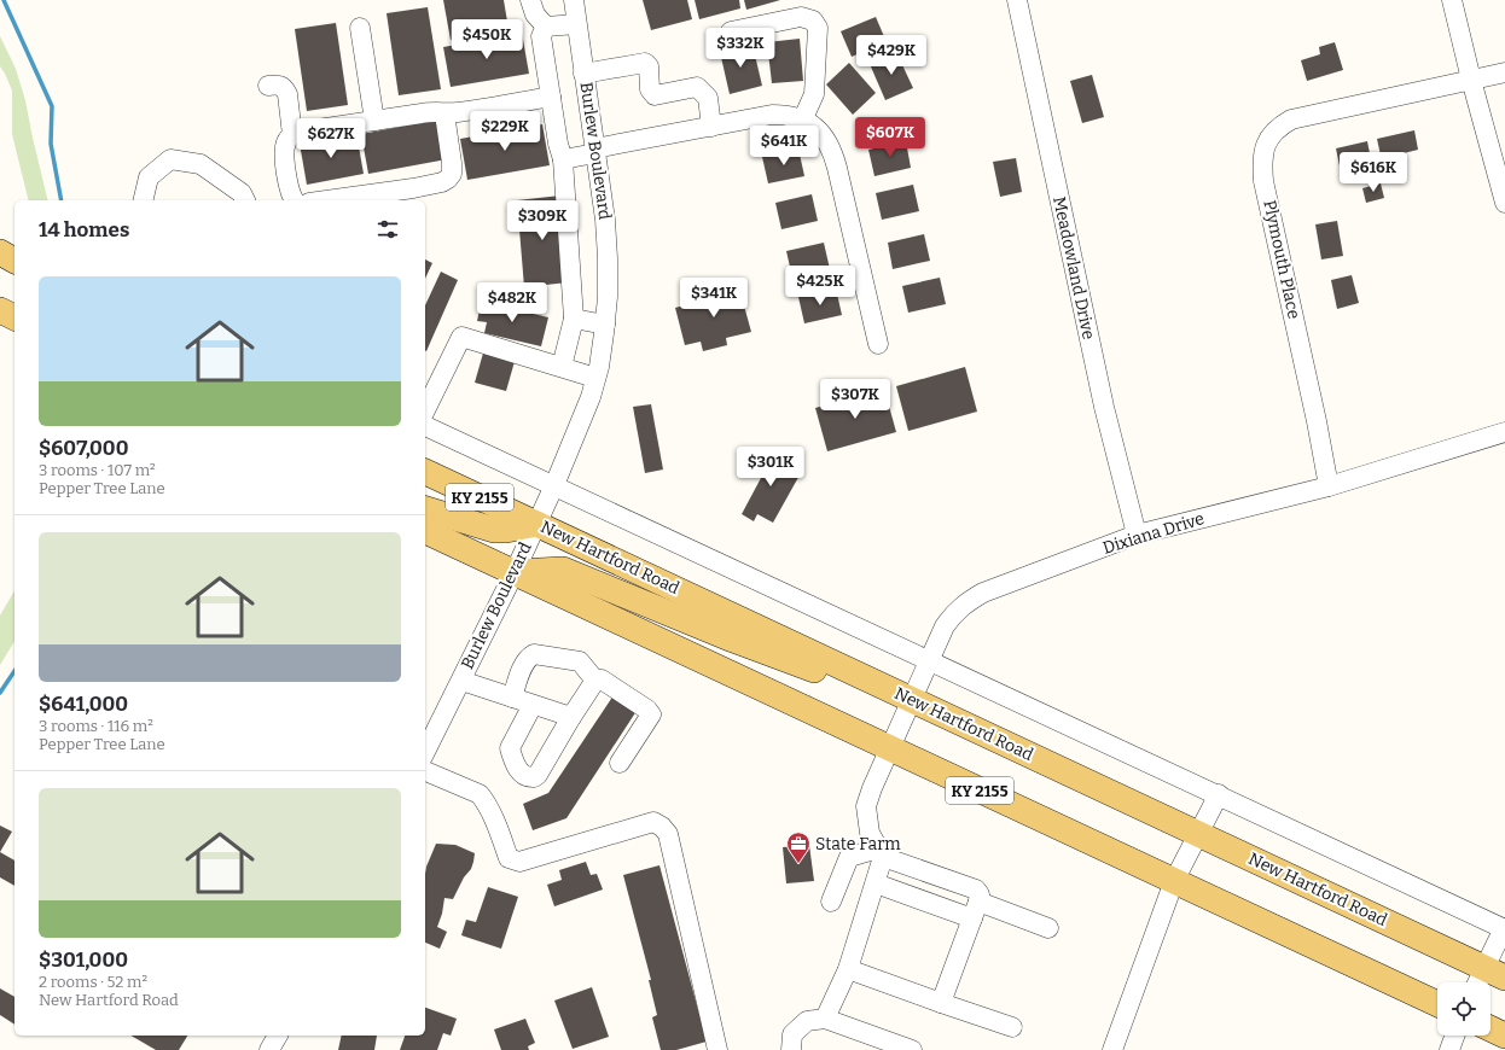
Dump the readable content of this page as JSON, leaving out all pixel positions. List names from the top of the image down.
{
  "streets": {
    "main road": ["KY 2155", "New Hartford Road"],
    "street": [
      "Burlew Boulevard",
      "Plymouth Place",
      "Meadowland Drive",
      "Dixiana Drive"
    ]
  },
  "crossings": [
    ["Burlew Boulevard", "KY 2155"],
    ["Burlew Boulevard", "New Hartford Road"],
    ["Plymouth Place", "Dixiana Drive"],
    ["Meadowland Drive", "Dixiana Drive"],
    ["KY 2155", "Dixiana Drive"],
    ["Dixiana Drive", "New Hartford Road"]
  ],
  "places": {
    "office": ["State Farm"]
  },
  "page": {
    "price": [
      "$450K",
      "$332K",
      "$429K",
      "$229K",
      "$607K",
      "$627K",
      "$641K",
      "$616K",
      "$309K",
      "$425K",
      "$341K",
      "$482K",
      "$307K",
      "$301K"
    ],
    "heading": "14 homes",
    "list": [
      {
        "name": "$607,000",
        "note": "3 rooms · 107 m² · Pepper Tree Lane"
      },
      {
        "name": "$641,000",
        "note": "3 rooms · 116 m² · Pepper Tree Lane"
      },
      {
        "name": "$301,000",
        "note": "2 rooms · 52 m² · New Hartford Road"
      }
    ]
  }
}
